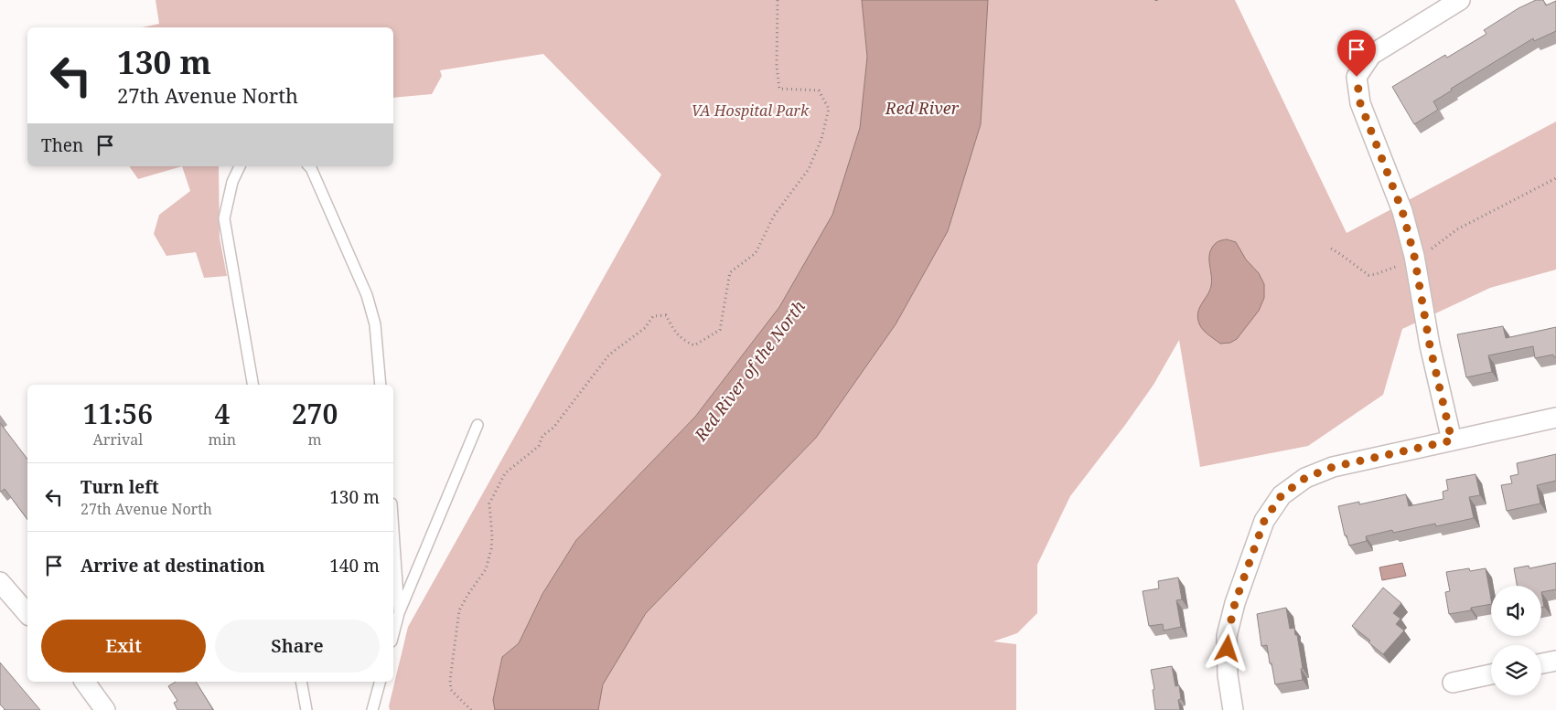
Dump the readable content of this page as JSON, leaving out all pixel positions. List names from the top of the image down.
{
  "water": ["Red River", "Red River of the North"],
  "parks": ["VA Hospital Park"],
  "page": {
    "turn": ["130 m", "27th Avenue North"],
    "then": "Then",
    "eta": [
      "11:56",
      "Arrival",
      "4",
      "min",
      "270",
      "m"
    ],
    "list": [
      {
        "name": "Turn left",
        "note": "27th Avenue North",
        "value": "130 m"
      },
      {
        "name": "Arrive at destination",
        "value": "140 m"
      }
    ],
    "buttons": ["Exit", "Share"]
  }
}
